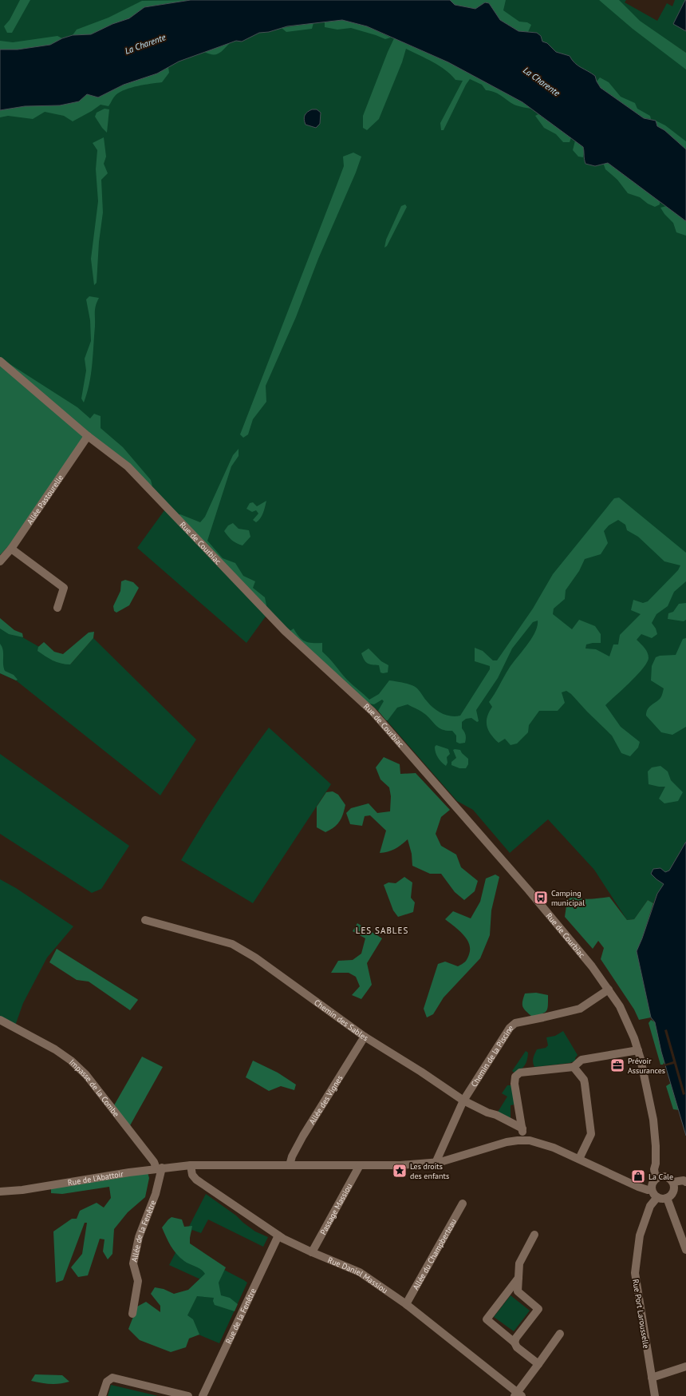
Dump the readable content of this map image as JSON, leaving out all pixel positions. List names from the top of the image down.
{
  "streets": {
    "street": [
      "Allée Pastourelle",
      "Rue de Courbiac",
      "Chemin des Sables",
      "Chemin de la Piscine",
      "Impasse de la Combe",
      "Allée des Vignes",
      "Rue de l'Abattoir",
      "Passage Massiou",
      "Allée de la Fenêtre",
      "Allée du Champberteau",
      "Rue Daniel Massiou",
      "Rue Port Larousselle",
      "Rue de la Fenêtre"
    ]
  },
  "crossings": [
    ["Allée Pastourelle", "Rue de Courbiac"],
    ["Rue de Courbiac", "Chemin de la Piscine"],
    ["Rue de Courbiac", "Rue de l'Abattoir"],
    ["Rue de Courbiac", "Rue Port Larousselle"],
    ["Chemin des Sables", "Chemin de la Piscine"],
    ["Chemin des Sables", "Allée des Vignes"],
    ["Chemin de la Piscine", "Rue de l'Abattoir"],
    ["Impasse de la Combe", "Rue de l'Abattoir"],
    ["Impasse de la Combe", "Allée de la Fenêtre"],
    ["Allée des Vignes", "Rue de l'Abattoir"],
    ["Rue de l'Abattoir", "Passage Massiou"],
    ["Rue de l'Abattoir", "Allée de la Fenêtre"],
    ["Rue de l'Abattoir", "Rue Daniel Massiou"],
    ["Rue de l'Abattoir", "Rue Port Larousselle"],
    ["Passage Massiou", "Rue Daniel Massiou"],
    ["Allée du Champberteau", "Rue Daniel Massiou"],
    ["Rue Daniel Massiou", "Rue de la Fenêtre"]
  ],
  "districts": ["LES SABLES"],
  "water": ["La Charente"],
  "places": {
    "bus stop": ["Camping municipal"],
    "office": ["Prévoir Assurances"],
    "place": ["Les droits des enfants"],
    "shop": ["La Cale"]
  }
}
